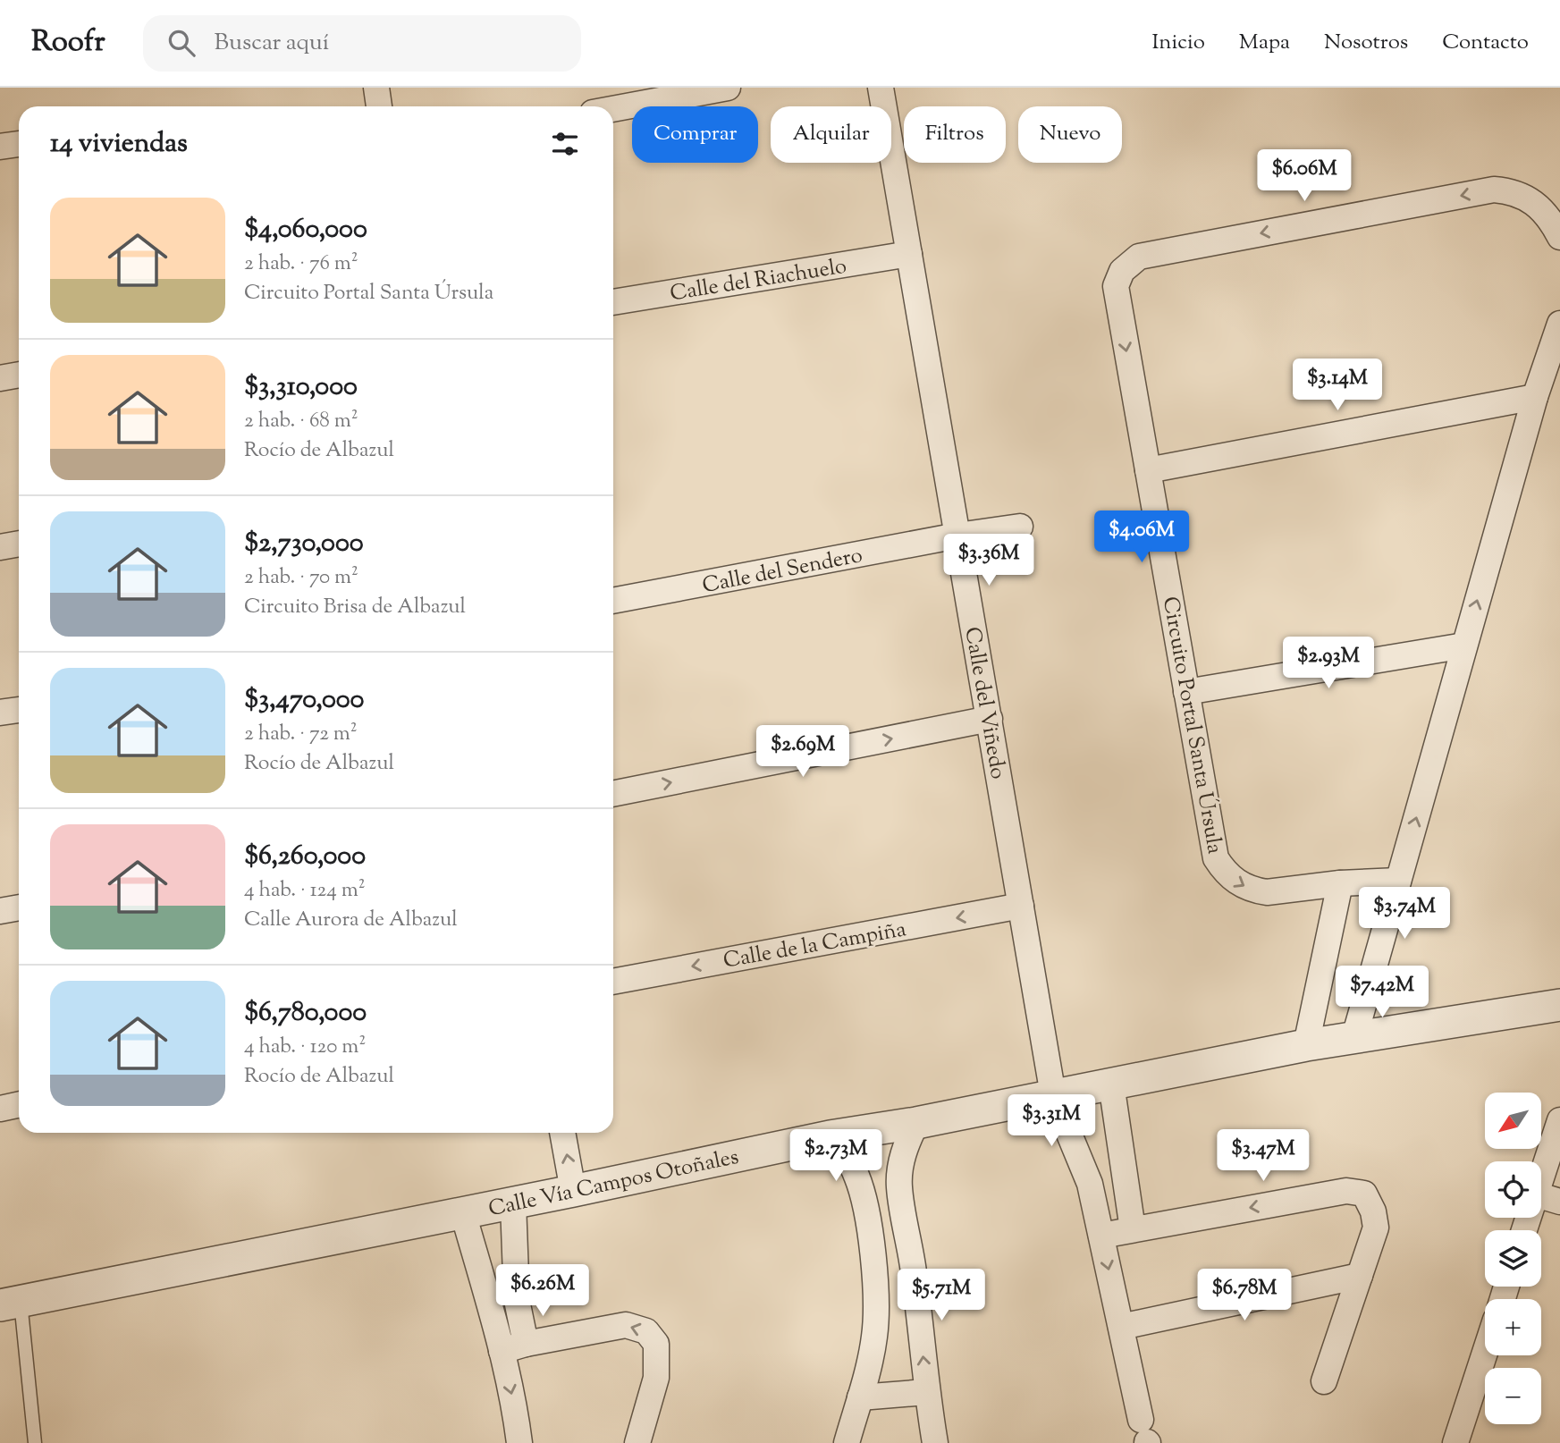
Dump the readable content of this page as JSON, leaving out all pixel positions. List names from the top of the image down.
{
  "streets": {
    "street": [
      "Calle del Riachuelo",
      "Calle del Sendero",
      "Calle del Viñedo",
      "Circuito Portal Santa Úrsula",
      "Calle de la Campiña",
      "Calle Vía Campos Otoñales"
    ]
  },
  "crossings": [
    ["Calle del Riachuelo", "Calle del Viñedo"],
    ["Calle del Sendero", "Calle del Viñedo"],
    ["Calle del Viñedo", "Calle de la Campiña"],
    ["Calle del Viñedo", "Calle Vía Campos Otoñales"]
  ],
  "north": "bottom left",
  "page": {
    "header": "Roofr",
    "search": "Buscar aquí",
    "nav": [
      "Inicio",
      "Mapa",
      "Nosotros",
      "Contacto"
    ],
    "chip": [
      "Comprar",
      "Alquilar",
      "Filtros",
      "Nuevo"
    ],
    "heading": "14 viviendas",
    "price": [
      "$6.06M",
      "$3.14M",
      "$4.06M",
      "$3.36M",
      "$2.93M",
      "$2.69M",
      "$3.74M",
      "$7.42M",
      "$3.31M",
      "$2.73M",
      "$3.47M",
      "$6.26M",
      "$5.71M",
      "$6.78M"
    ],
    "list": [
      {
        "name": "$4,060,000",
        "note": "2 hab. · 76 m² · Circuito Portal Santa Úrsula"
      },
      {
        "name": "$3,310,000",
        "note": "2 hab. · 68 m² · Rocío de Albazul"
      },
      {
        "name": "$2,730,000",
        "note": "2 hab. · 70 m² · Circuito Brisa de Albazul"
      },
      {
        "name": "$3,470,000",
        "note": "2 hab. · 72 m² · Rocío de Albazul"
      },
      {
        "name": "$6,260,000",
        "note": "4 hab. · 124 m² · Calle Aurora de Albazul"
      },
      {
        "name": "$6,780,000",
        "note": "4 hab. · 120 m² · Rocío de Albazul"
      }
    ],
    "map_buttons": ["+", "−"]
  }
}
